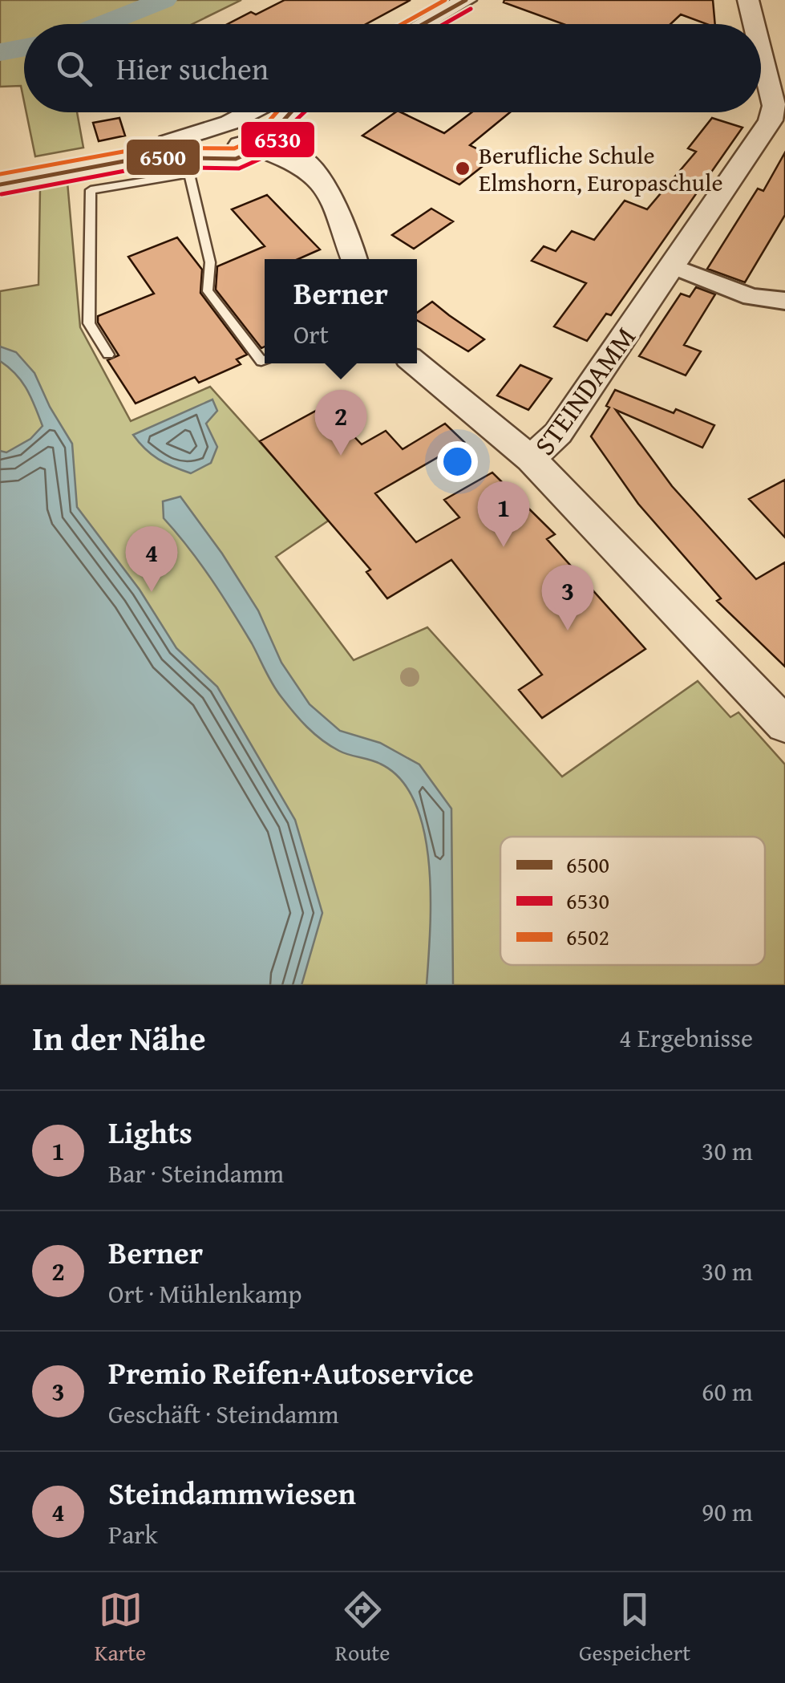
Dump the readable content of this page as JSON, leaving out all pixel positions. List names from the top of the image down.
{
  "streets": {
    "street": ["STEINDAMM"]
  },
  "places": ["Berufliche Schule Elmshorn, Europaschule"],
  "lines": ["transit line 6500", "transit line 6502", "transit line 6530"],
  "legend": ["6500", "6530", "6502"],
  "page": {
    "search": "Hier suchen",
    "popup": ["Berner", "Ort"],
    "pins": [
      "2",
      "1",
      "4",
      "3"
    ],
    "heading": ["In der Nähe", "4 Ergebnisse"],
    "list": [
      {
        "mark": "1",
        "name": "Lights",
        "note": "Bar · Steindamm",
        "value": "30 m"
      },
      {
        "mark": "2",
        "name": "Berner",
        "note": "Ort · Mühlenkamp",
        "value": "30 m"
      },
      {
        "mark": "3",
        "name": "Premio Reifen+Autoservice",
        "note": "Geschäft · Steindamm",
        "value": "60 m"
      },
      {
        "mark": "4",
        "name": "Steindammwiesen",
        "note": "Park",
        "value": "90 m"
      }
    ],
    "nav": ["Karte", "Route", "Gespeichert"]
  }
}
